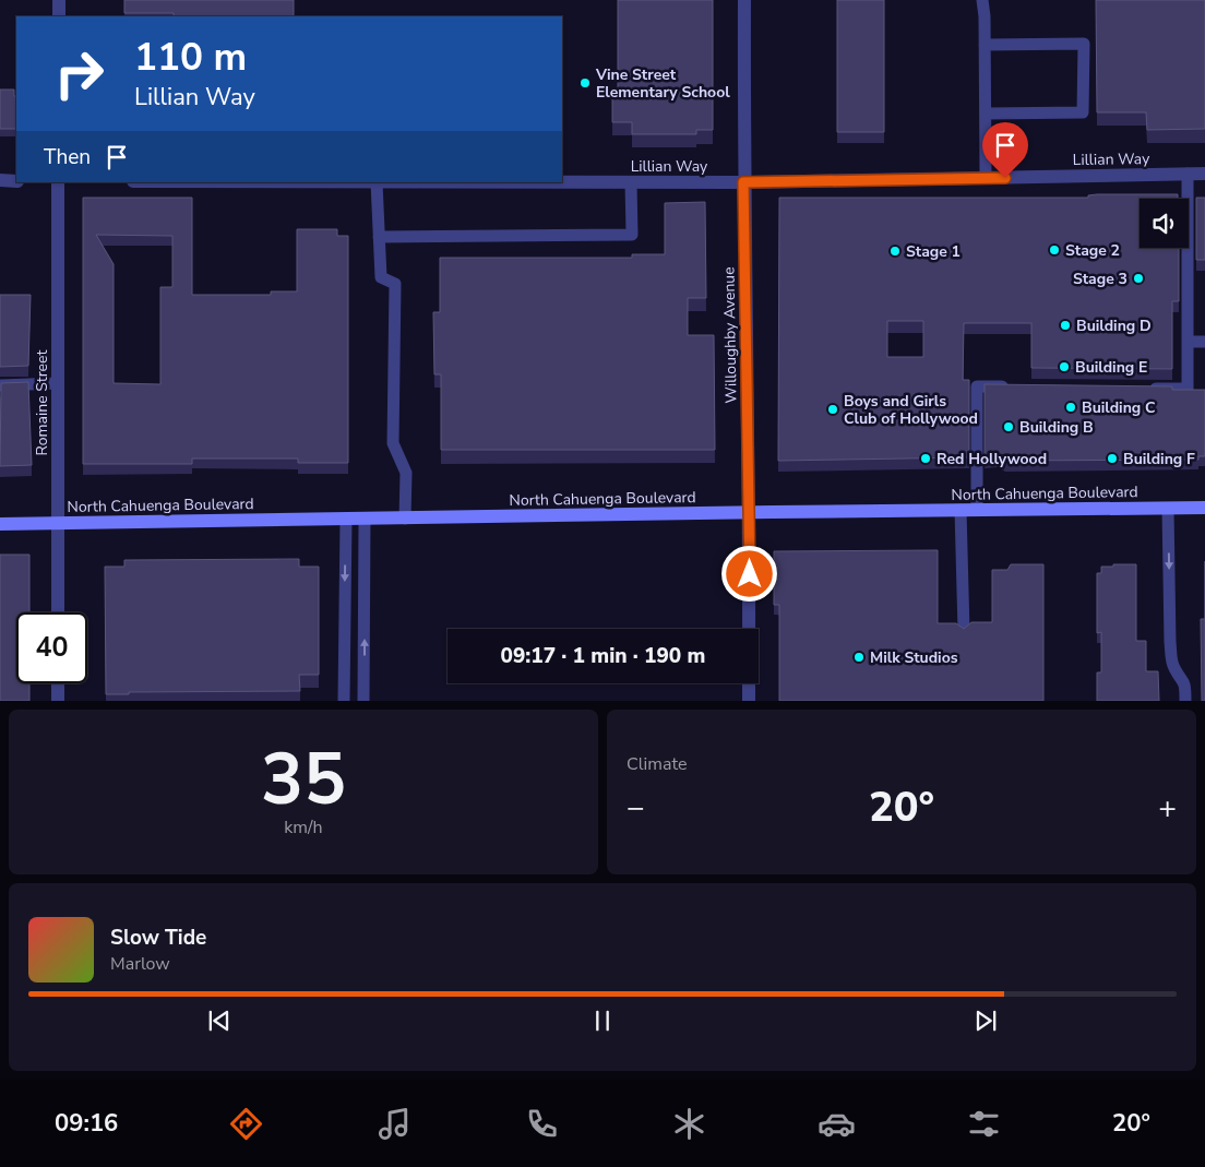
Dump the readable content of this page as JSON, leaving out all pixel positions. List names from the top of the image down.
{
  "streets": {
    "main road": ["North Cahuenga Boulevard"],
    "street": ["Lillian Way", "Willoughby Avenue", "Romaine Street"]
  },
  "crossings": [
    ["Lillian Way", "Willoughby Avenue"],
    ["Willoughby Avenue", "North Cahuenga Boulevard"],
    ["Romaine Street", "North Cahuenga Boulevard"]
  ],
  "places": [
    "Vine Street Elementary School",
    "Stage 2",
    "Stage 1",
    "Stage 3",
    "Building D",
    "Building E",
    "Building C",
    "Boys and Girls Club of Hollywood",
    "Building B",
    "Red Hollywood",
    "Building F",
    "Milk Studios"
  ],
  "page": {
    "turn": ["110 m", "Lillian Way"],
    "then": "Then",
    "limit": "40",
    "trip": "09:17 · 1 min · 190 m",
    "tile": [
      ["35", "km/h"],
      "Climate"
    ],
    "heat": ["−", "20°", "+"],
    "song": ["Slow Tide", "Marlow"],
    "tabs": ["09:16", "20°"]
  }
}
